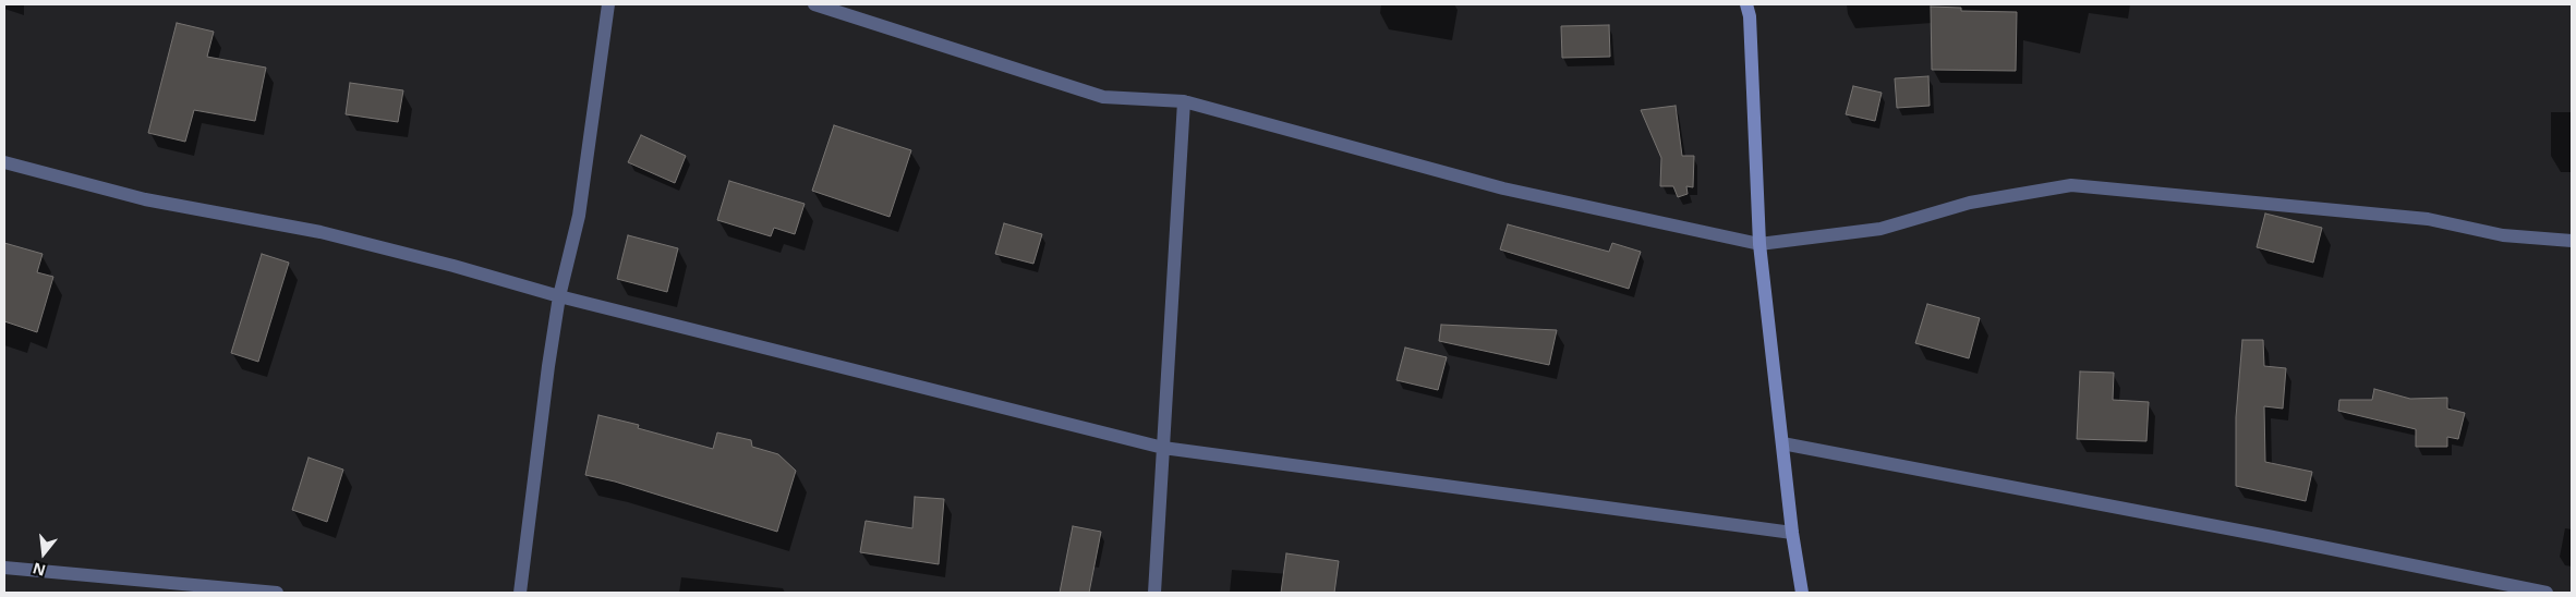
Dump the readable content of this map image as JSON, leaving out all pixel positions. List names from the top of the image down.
{
  "north": "bottom"
}
